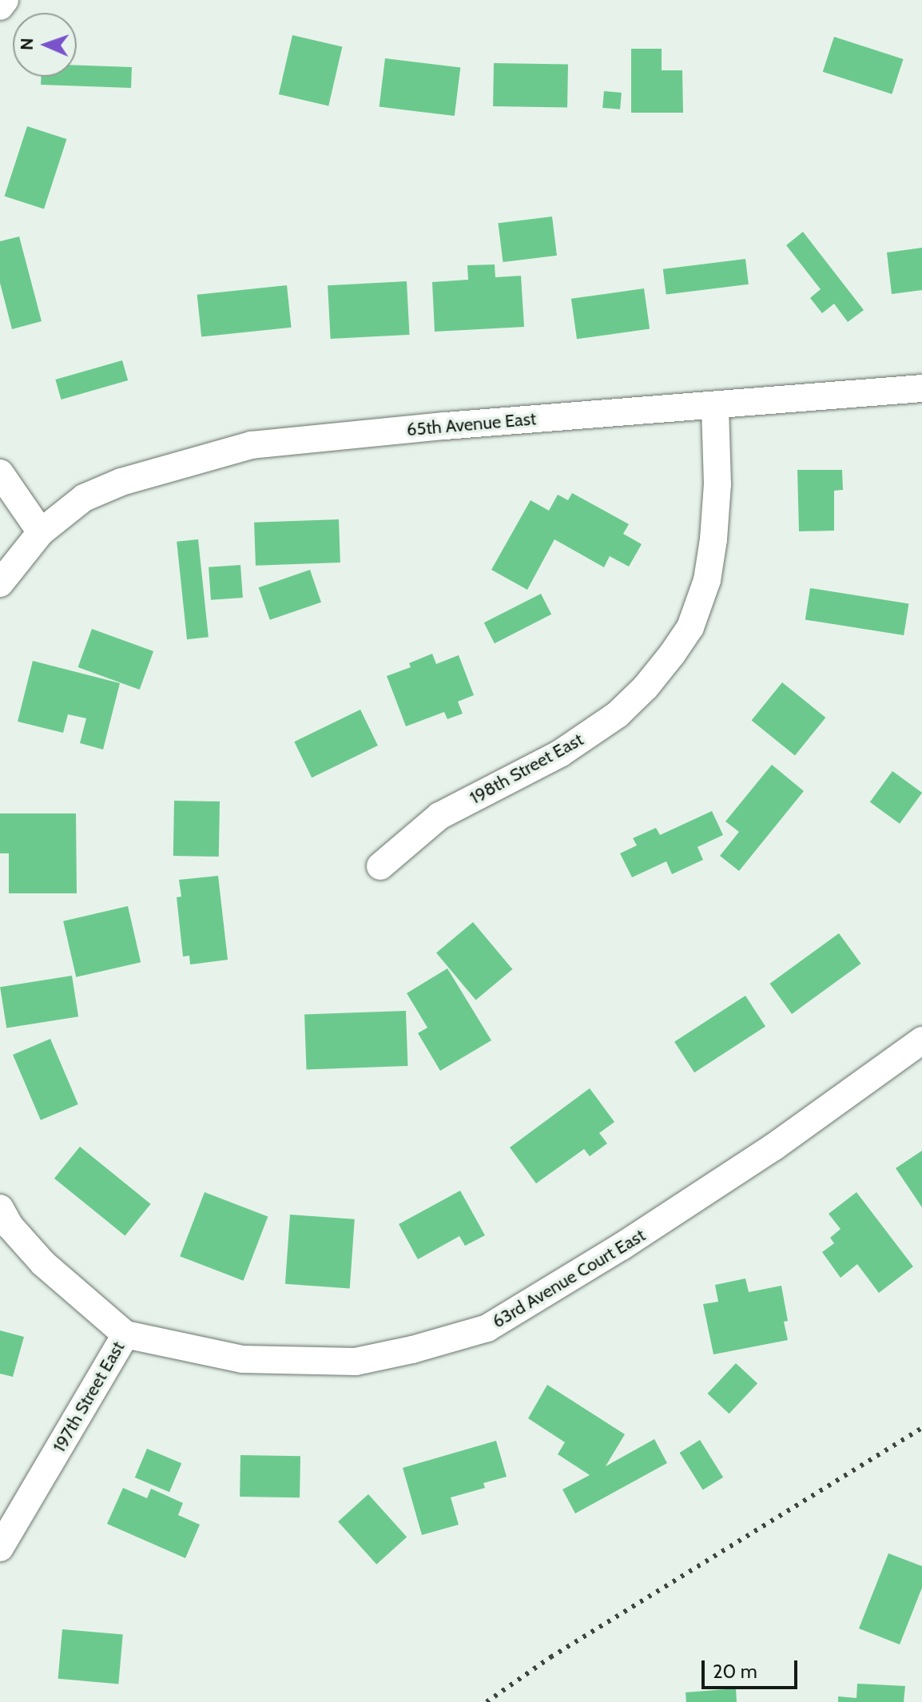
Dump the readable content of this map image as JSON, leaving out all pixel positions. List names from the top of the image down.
{
  "streets": {
    "street": [
      "65th Avenue East",
      "198th Street East",
      "63rd Avenue Court East",
      "197th Street East"
    ]
  },
  "crossings": [
    ["65th Avenue East", "198th Street East"],
    ["63rd Avenue Court East", "197th Street East"]
  ],
  "scale_bar": "20 m",
  "north": "left"
}
